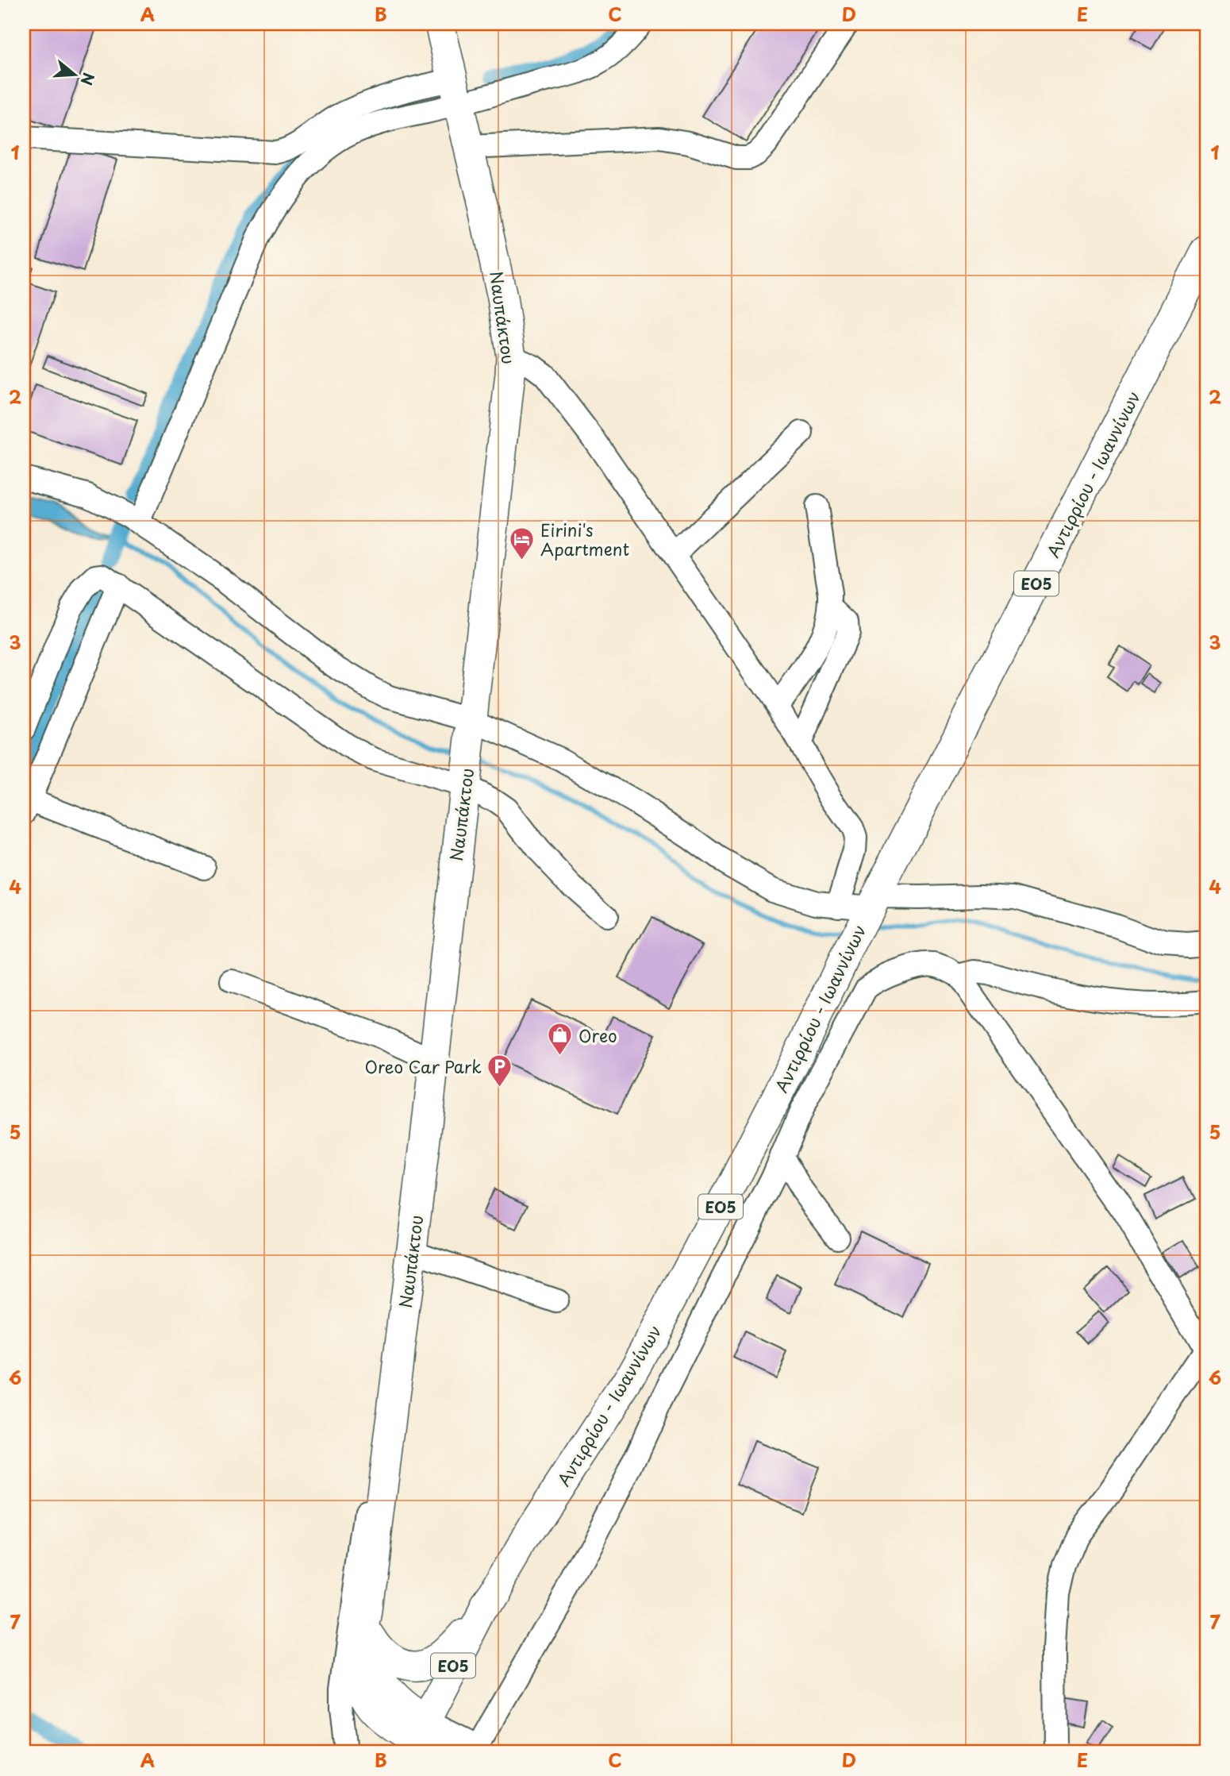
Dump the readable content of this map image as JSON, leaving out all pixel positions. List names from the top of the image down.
{
  "streets": {
    "main road": ["Ναυπάκτου", "Αντιρρίου - Ιωαννίνων", "ΕΟ5"]
  },
  "crossings": [
    ["Ναυπάκτου", "Αντιρρίου - Ιωαννίνων"]
  ],
  "places": {
    "hotel": ["Eirini's Apartment"],
    "shop": ["Oreo"],
    "parking": ["Oreo Car Park"]
  },
  "north": "right",
  "grid": {
    "columns": [
      "A",
      "B",
      "C",
      "D",
      "E"
    ],
    "rows": [
      "1",
      "2",
      "3",
      "4",
      "5",
      "6",
      "7"
    ]
  }
}
